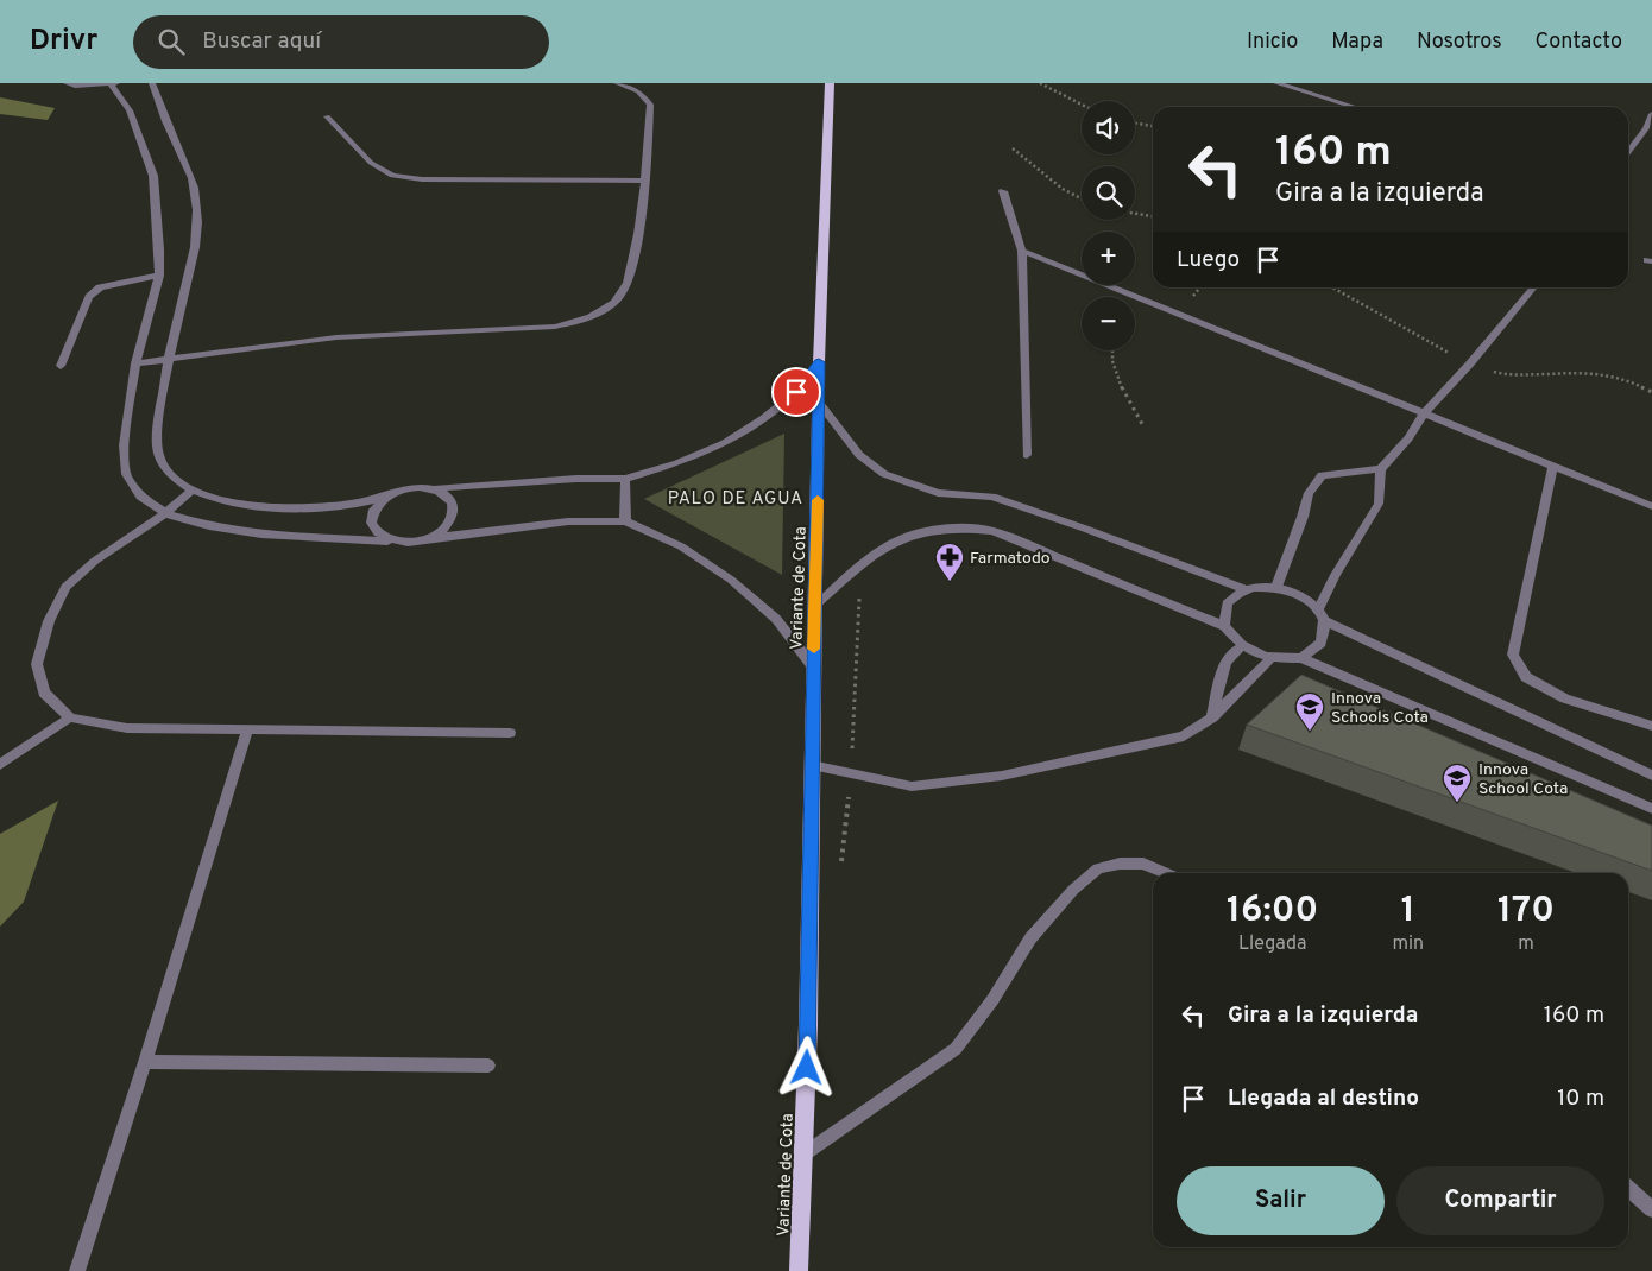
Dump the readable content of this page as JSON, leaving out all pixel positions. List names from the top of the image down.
{
  "streets": {
    "main road": ["Variante de Cota"]
  },
  "districts": ["PALO DE AGUA"],
  "places": {
    "pharmacy": ["Farmatodo"],
    "school or university": ["Innova Schools Cota", "Innova School Cota"]
  },
  "page": {
    "header": "Drivr",
    "search": "Buscar aquí",
    "nav": [
      "Inicio",
      "Mapa",
      "Nosotros",
      "Contacto"
    ],
    "map_buttons": ["+", "−"],
    "turn": ["160 m", "Gira a la izquierda"],
    "then": "Luego",
    "eta": [
      "16:00",
      "Llegada",
      "1",
      "min",
      "170",
      "m"
    ],
    "list": [
      {
        "name": "Gira a la izquierda",
        "value": "160 m"
      },
      {
        "name": "Llegada al destino",
        "value": "10 m"
      }
    ],
    "buttons": ["Salir", "Compartir"]
  }
}
